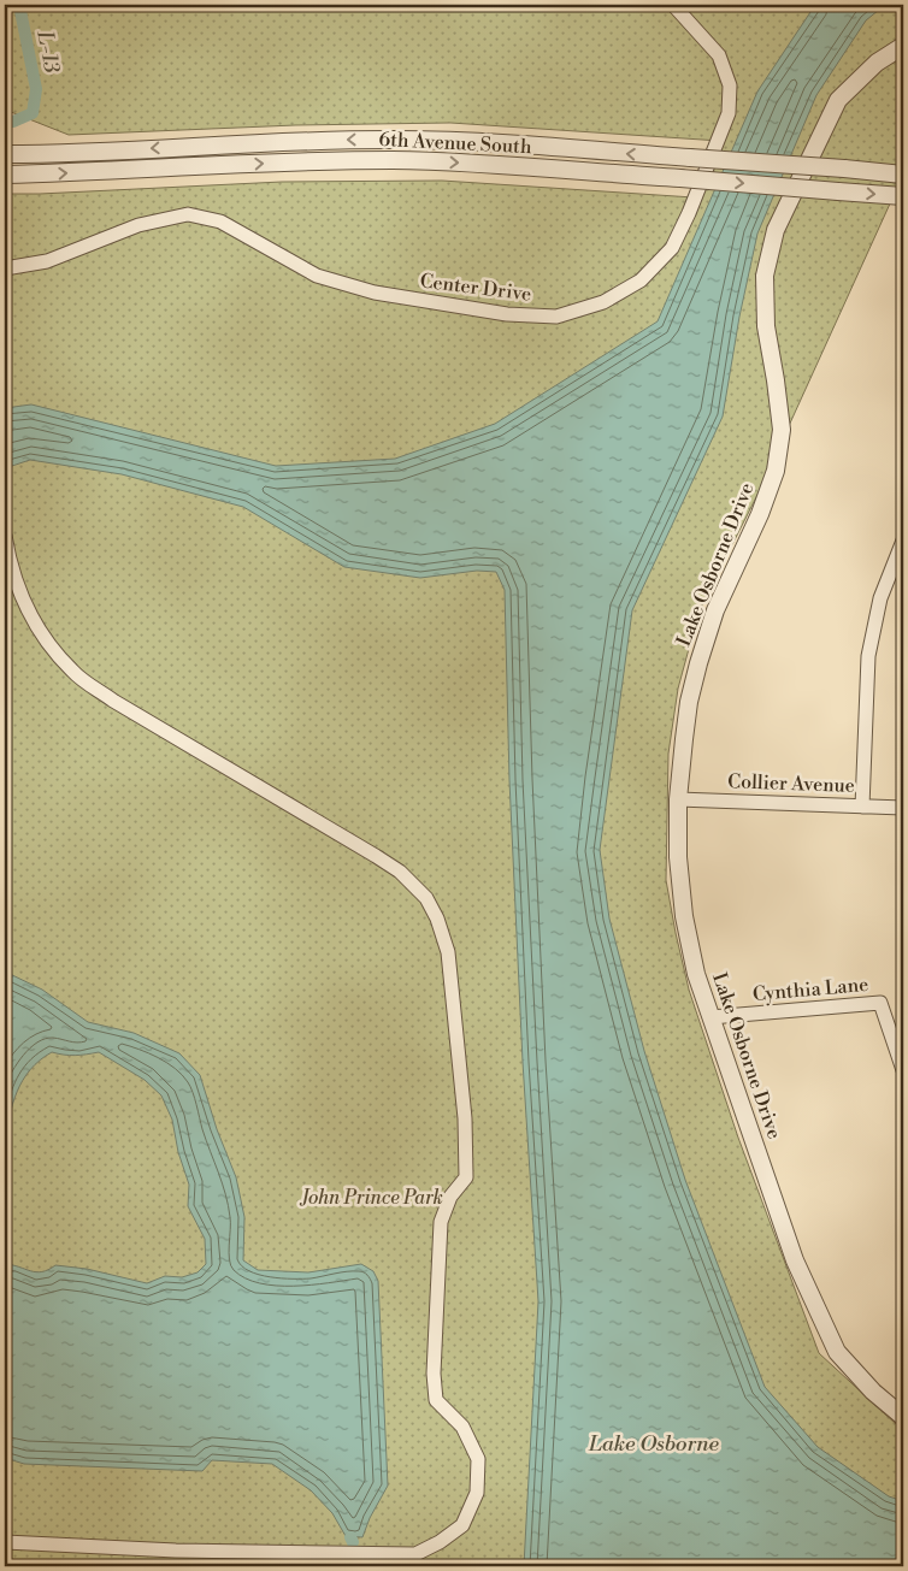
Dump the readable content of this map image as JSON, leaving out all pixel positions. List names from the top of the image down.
{
  "streets": {
    "street": [
      "6th Avenue South",
      "Center Drive",
      "Lake Osborne Drive",
      "Collier Avenue",
      "Cynthia Lane"
    ]
  },
  "crossings": [
    ["Lake Osborne Drive", "Collier Avenue"],
    ["Lake Osborne Drive", "Cynthia Lane"]
  ],
  "water": ["L-13", "Lake Osborne"],
  "parks": ["John Prince Park"]
}
